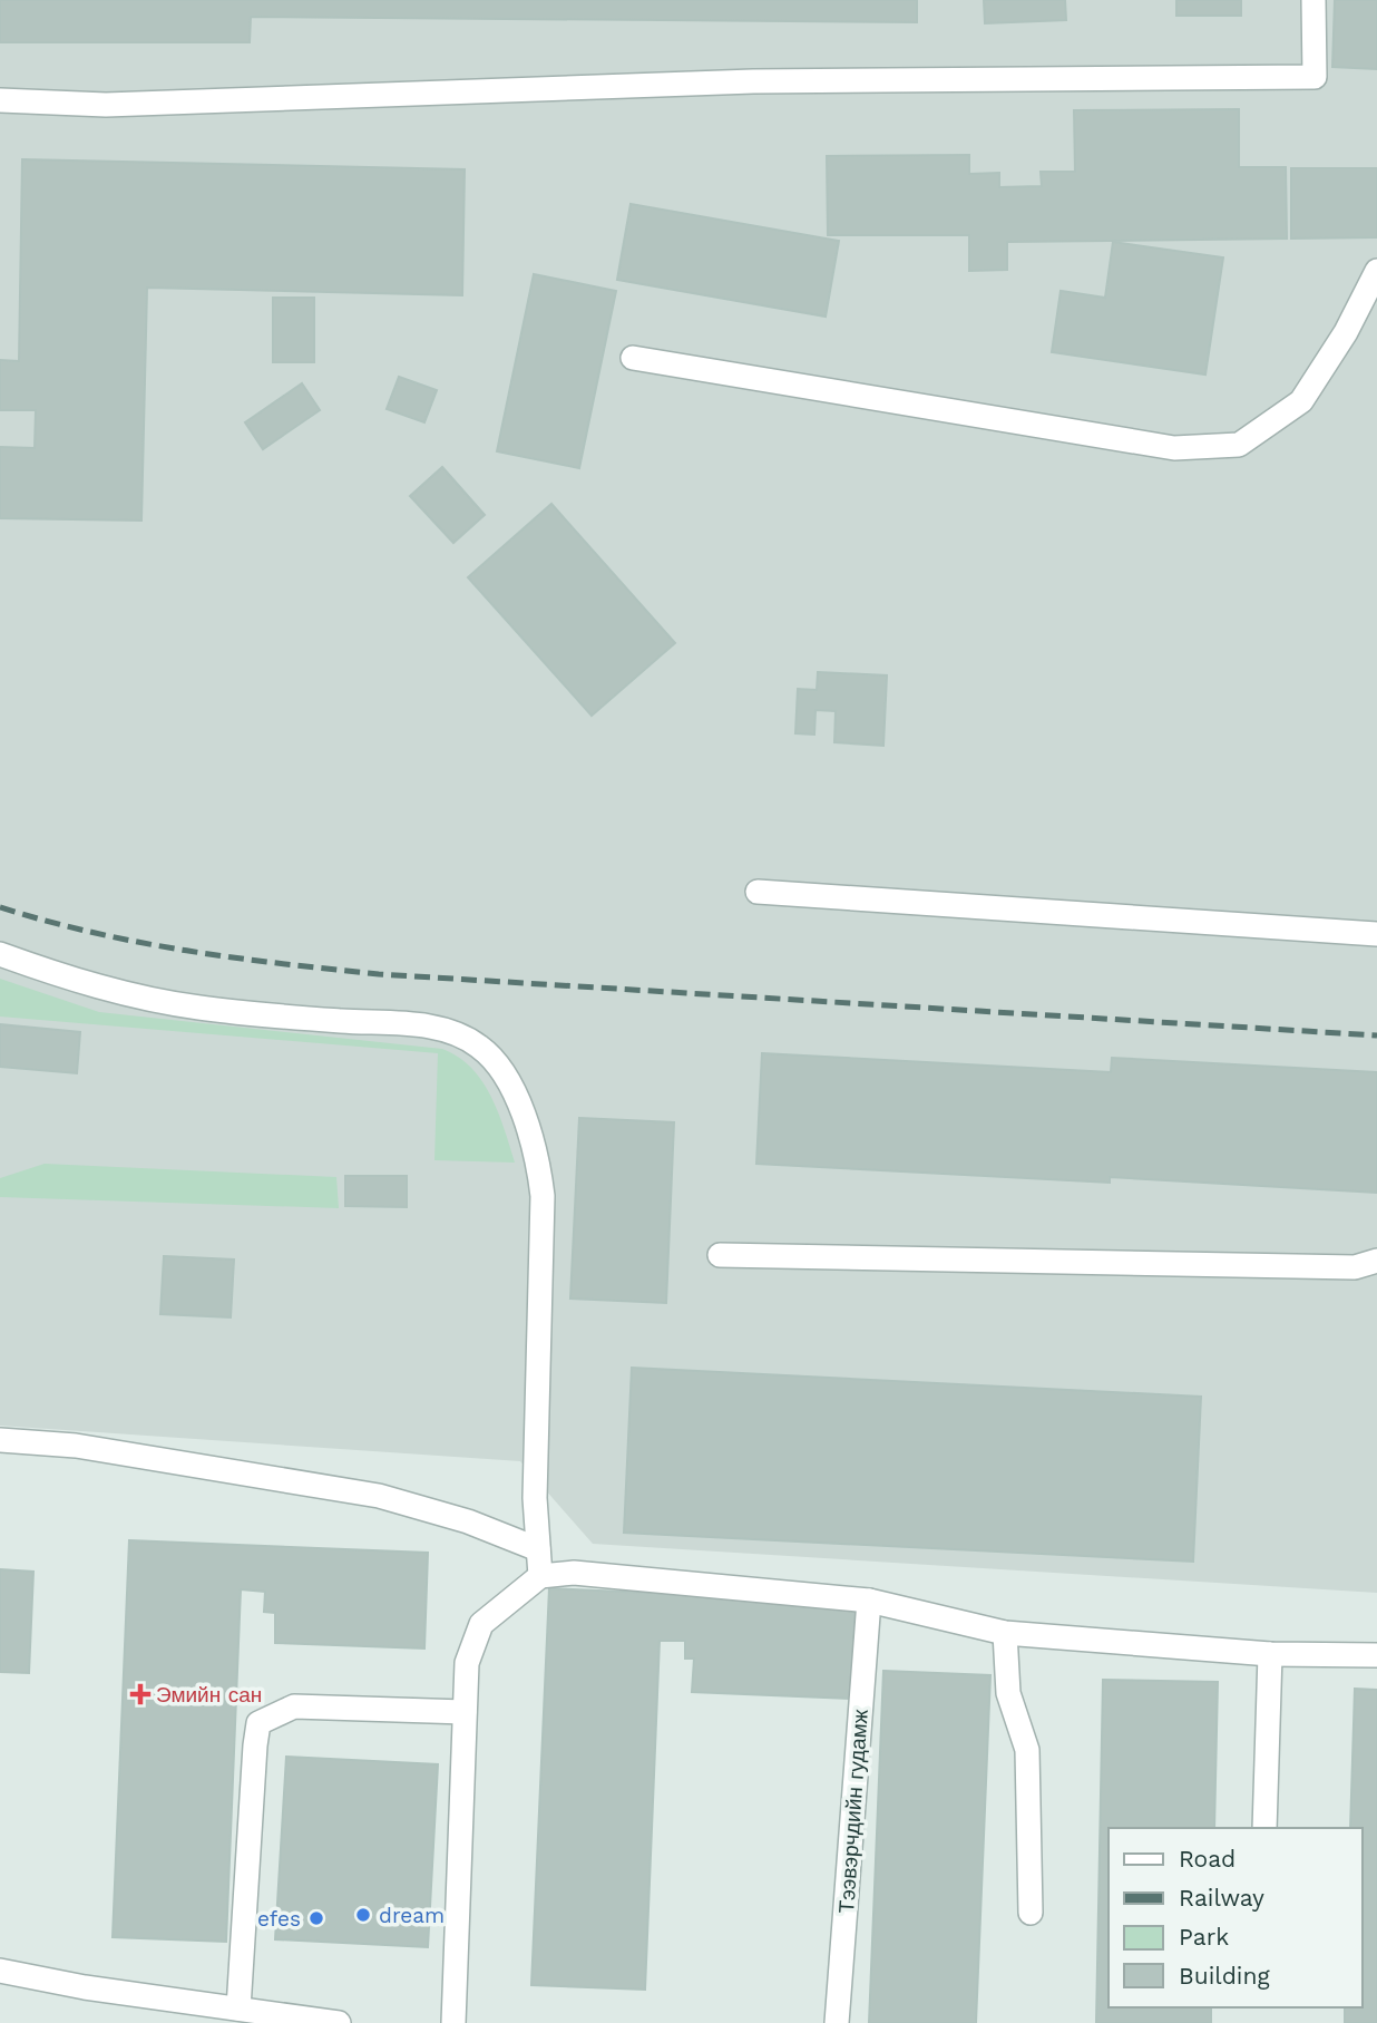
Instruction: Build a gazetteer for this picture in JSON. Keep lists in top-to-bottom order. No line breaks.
{"streets":{"lane":["Тээвэрчдийн гудамж"]},"places":{"health":["Эмийн сан"],"other":["dream","efes"]},"legend":["Road","Railway","Park","Building"]}
